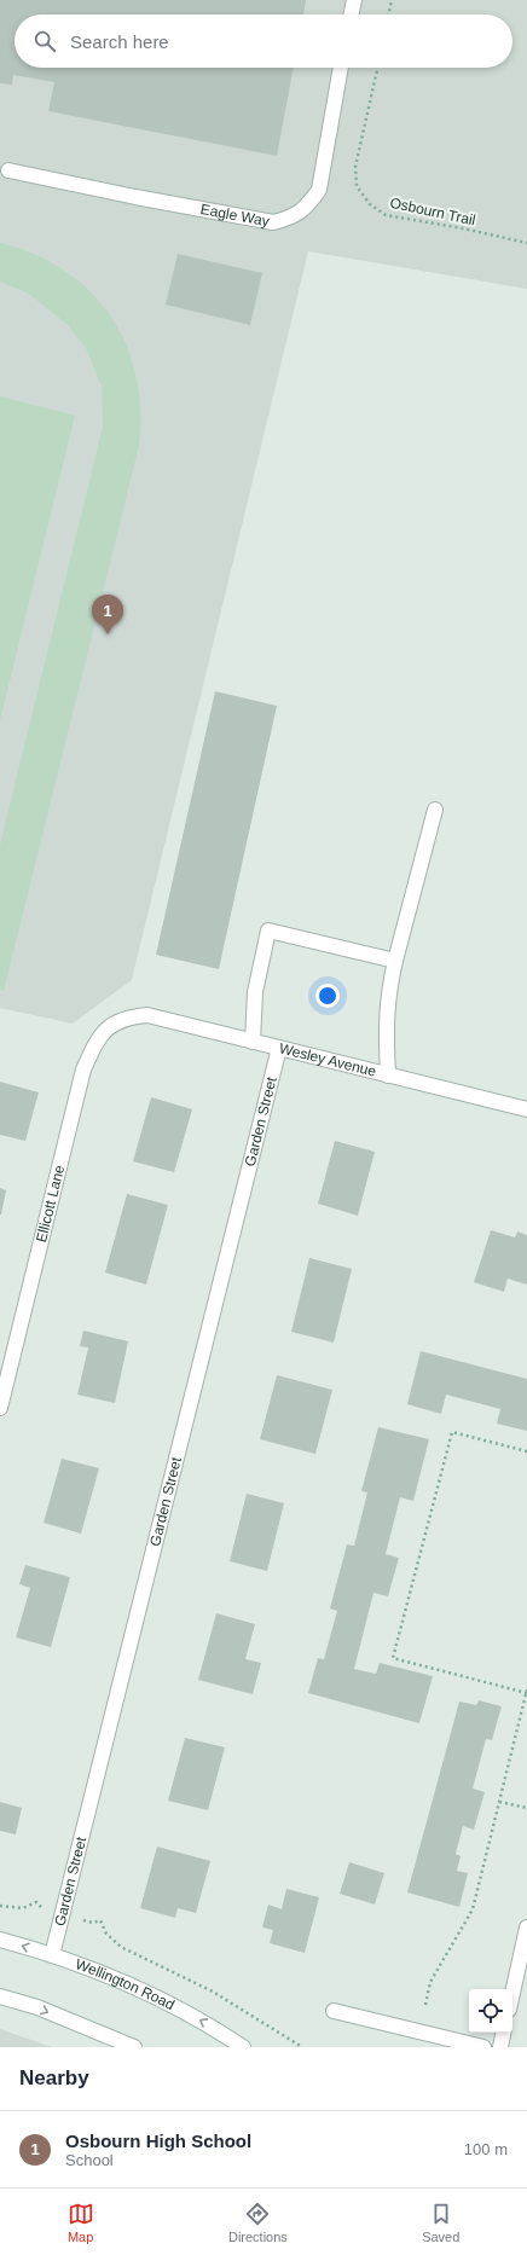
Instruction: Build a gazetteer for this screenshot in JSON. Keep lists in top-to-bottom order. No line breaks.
{"streets":{"street":["Eagle Way","Wesley Avenue","Garden Street","Ellicott Lane","Wellington Road"],"path":["Osbourn Trail"]},"crossings":[["Wesley Avenue","Garden Street"],["Wesley Avenue","Ellicott Lane"],["Garden Street","Wellington Road"]],"page":{"search":"Search here","pins":"1","heading":"Nearby","list":[{"mark":"1","name":"Osbourn High School","note":"School","value":"100 m"}],"nav":["Map","Directions","Saved"]}}
